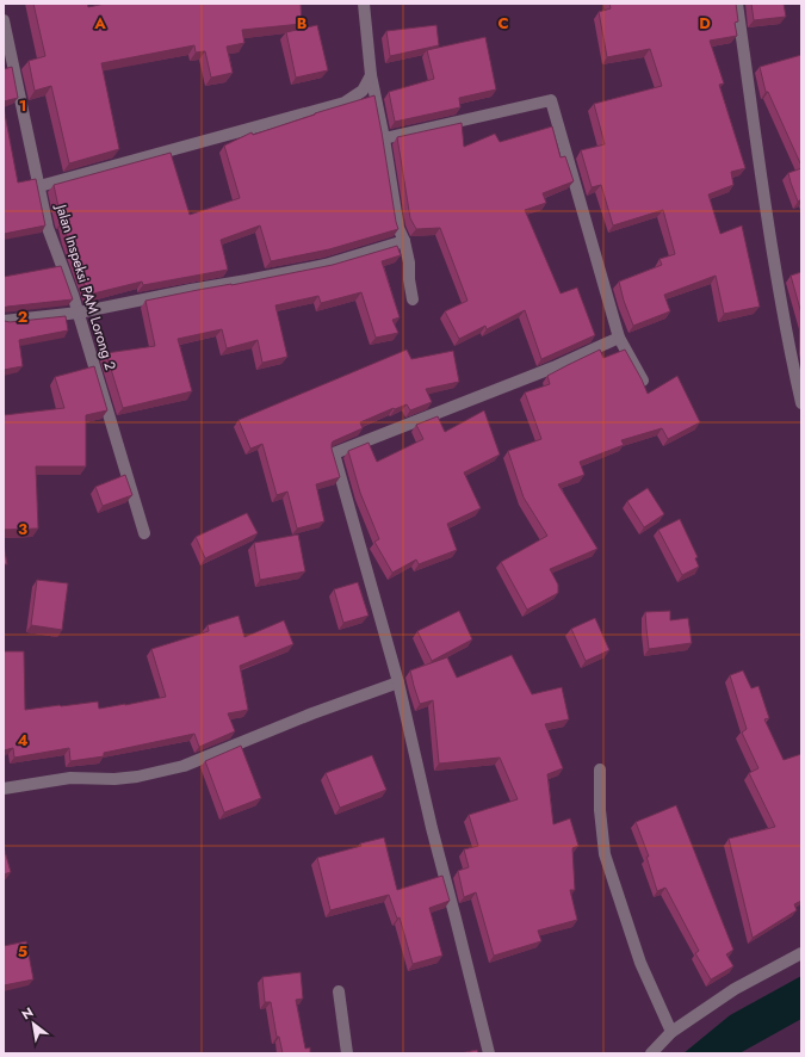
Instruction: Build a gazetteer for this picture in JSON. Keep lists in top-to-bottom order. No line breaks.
{"streets":{"street":["Jalan Inspeksi PAM Lorong 2"]},"north":"top left","grid":{"columns":["A","B","C","D"],"rows":["1","2","3","4","5"]}}
